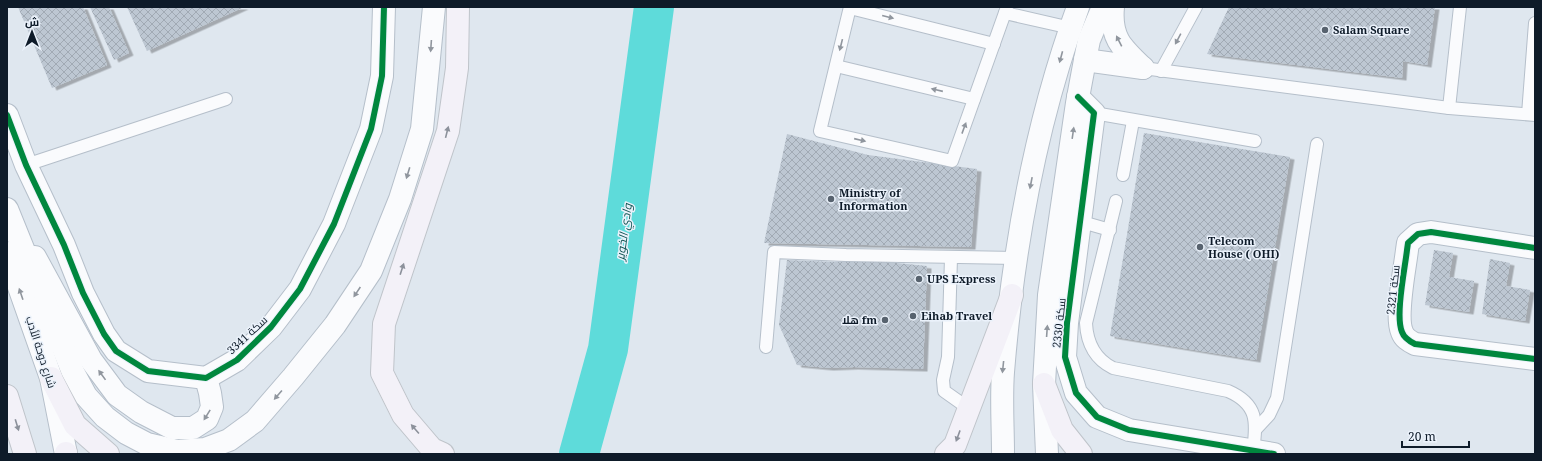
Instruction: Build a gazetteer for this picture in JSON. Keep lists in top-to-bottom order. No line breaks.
{"streets":{"street":["سكة 2321","سكة 2330","سكة 3341","شارع دوحة الأدب"]},"one_way":["شارع دوحة الأدب"],"water":["وادي الخوير"],"places":["Salam Square","Ministry of Information","Telecom House ( OHI)","UPS Express","Eihab Travel","هلا fm"],"scale_bar":"20 m","north":"top"}
